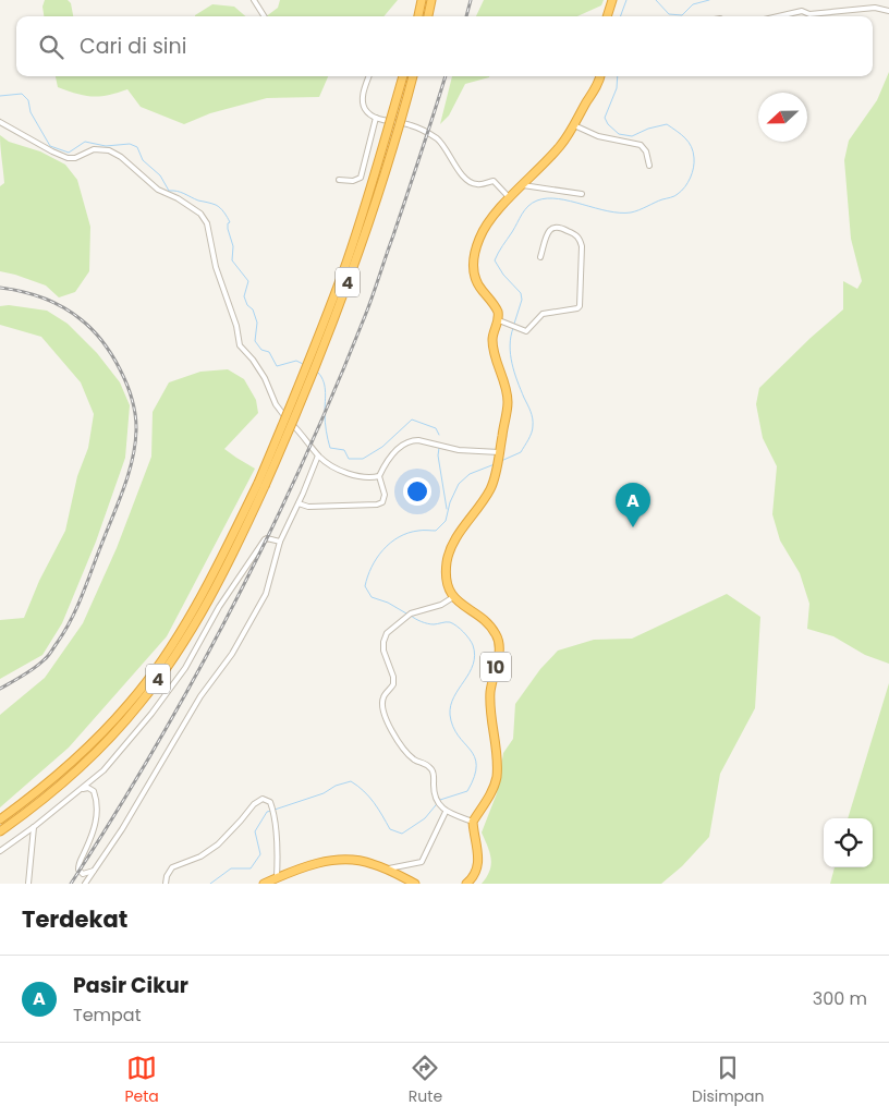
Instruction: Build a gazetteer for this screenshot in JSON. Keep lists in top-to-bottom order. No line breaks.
{"streets":{"highway":["4","10"]},"north":"left","page":{"search":"Cari di sini","pins":"A","heading":"Terdekat","list":[{"mark":"A","name":"Pasir Cikur","note":"Tempat","value":"300 m"}],"nav":["Peta","Rute","Disimpan"]}}
